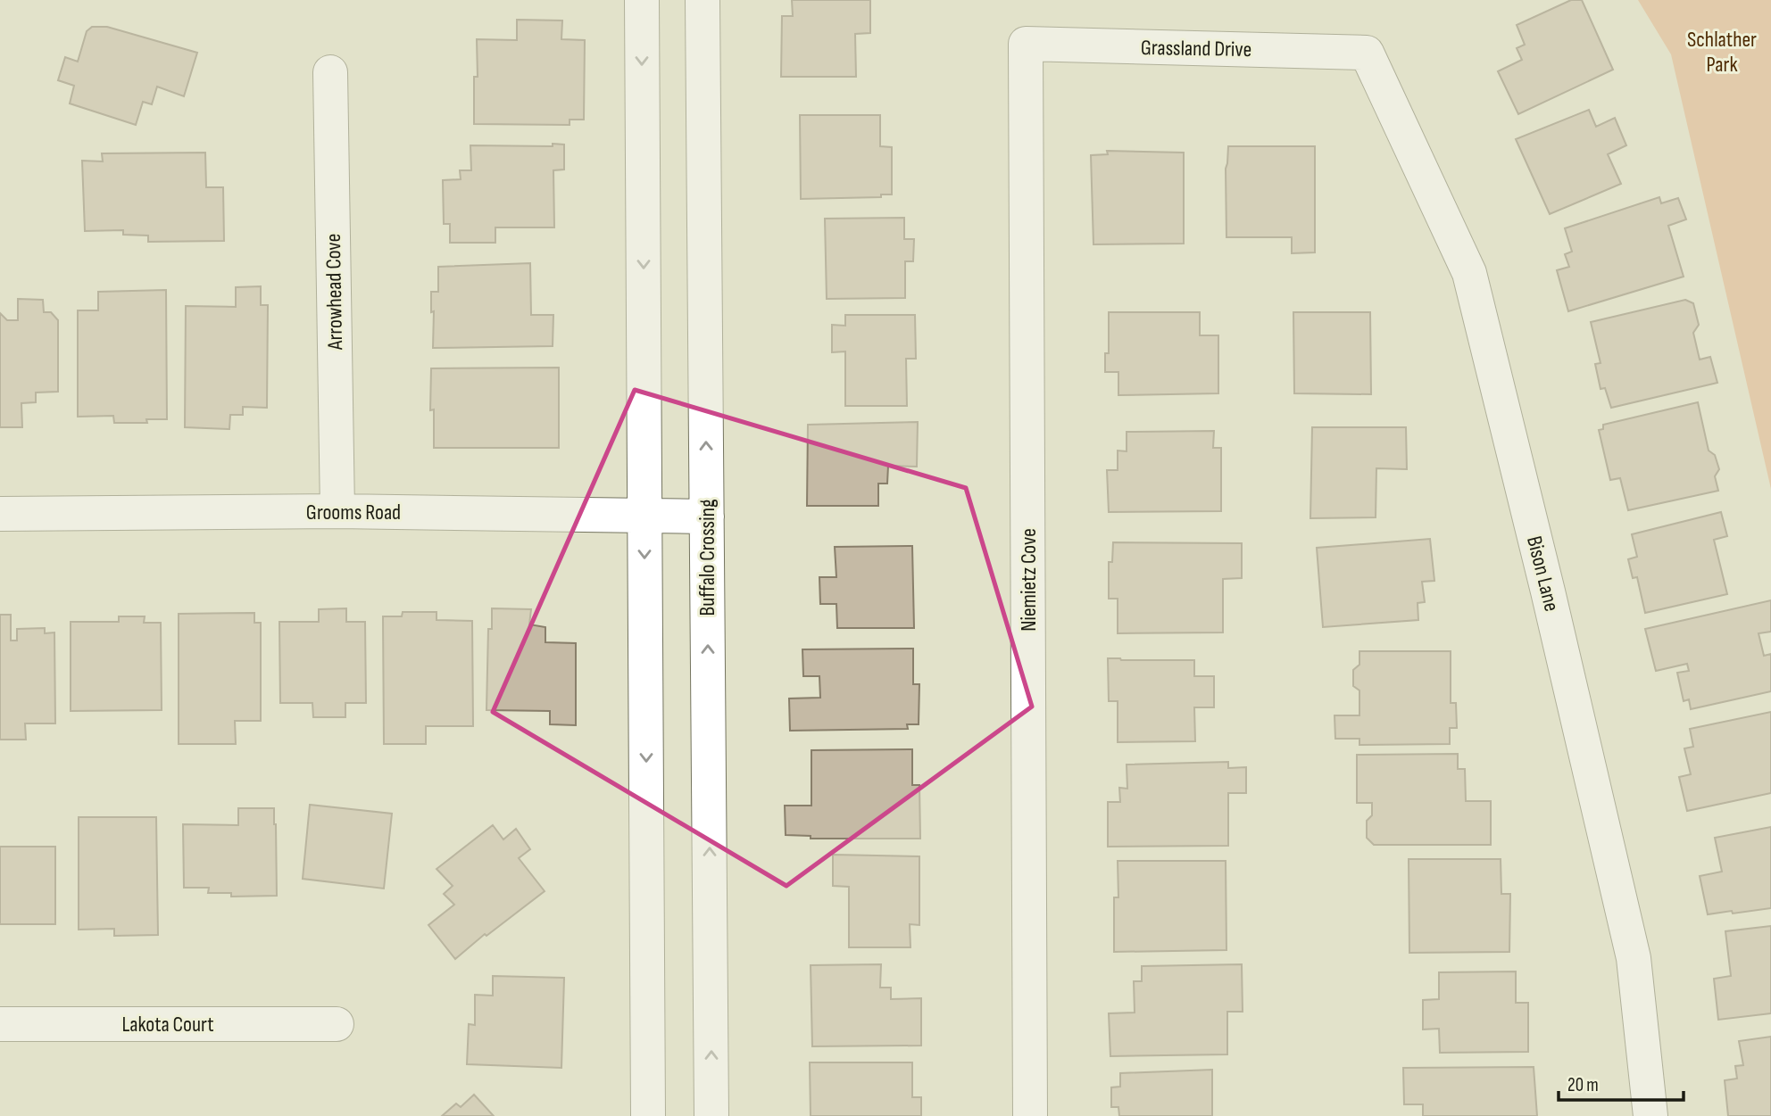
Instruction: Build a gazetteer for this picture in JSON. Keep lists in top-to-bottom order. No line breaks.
{"streets":{"street":["Grassland Drive","Arrowhead Cove","Grooms Road","Buffalo Crossing","Bison Lane","Niemietz Cove","Lakota Court"]},"crossings":[["Grassland Drive","Bison Lane"],["Grassland Drive","Niemietz Cove"],["Arrowhead Cove","Grooms Road"],["Grooms Road","Buffalo Crossing"]],"parks":["Schlather Park"],"scale_bar":"20 m"}
